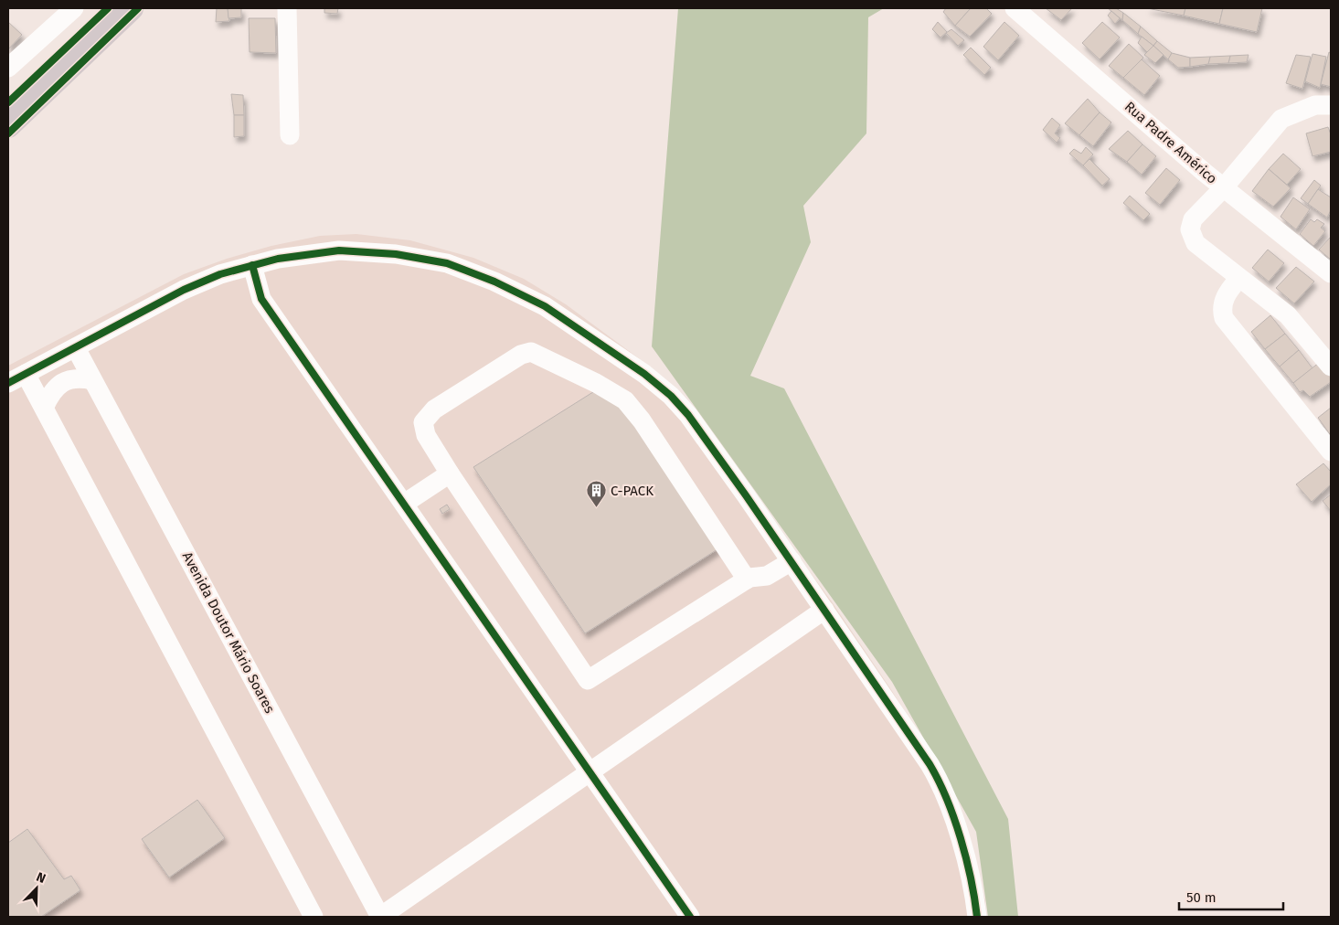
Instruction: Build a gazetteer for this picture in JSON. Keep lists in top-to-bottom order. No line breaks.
{"streets":{"street":["Rua Padre Américo","Avenida Doutor Mário Soares"]},"places":{"building":["C-PACK"]},"scale_bar":"50 m","north":"top right"}
